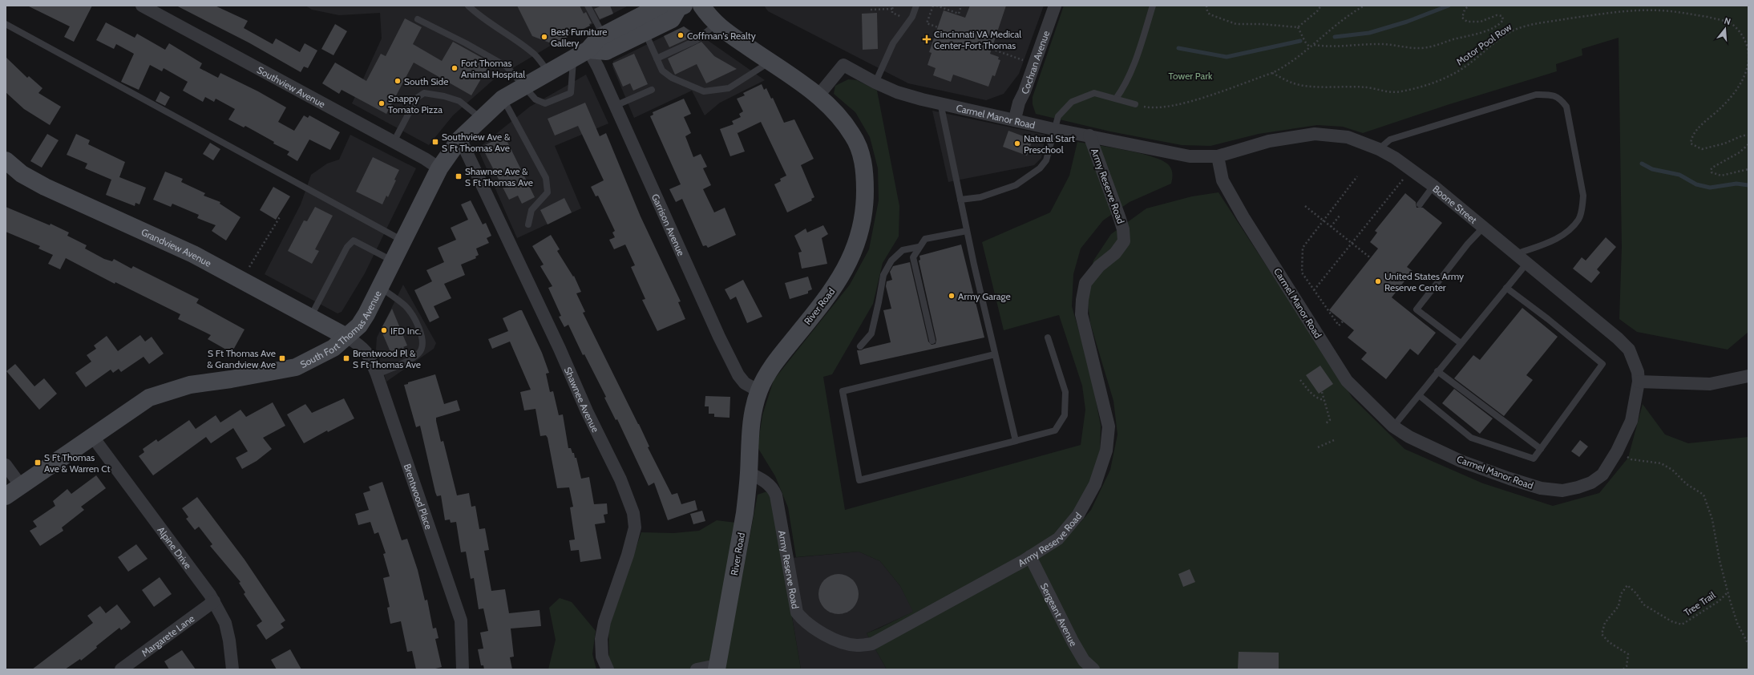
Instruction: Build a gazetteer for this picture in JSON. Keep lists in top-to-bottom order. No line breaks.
{"streets":{"street":["Cochran Avenue","Southview Avenue","Carmel Manor Road","Army Reserve Road","Boone Street","Garrison Avenue","Grandview Avenue","River Road","South Fort Thomas Avenue","Shawnee Avenue","Brentwood Place","Alpine Drive","Sergeant Avenue","Margarete Lane"],"path":["Motor Pool Row","Tree Trail"]},"crossings":[["Cochran Avenue","Carmel Manor Road"],["Southview Avenue","South Fort Thomas Avenue"],["Carmel Manor Road","Army Reserve Road"],["Carmel Manor Road","Boone Street"],["Carmel Manor Road","River Road"],["Carmel Manor Road","Tree Trail"],["Army Reserve Road","River Road"],["Army Reserve Road","Sergeant Avenue"],["Garrison Avenue","River Road"],["Garrison Avenue","South Fort Thomas Avenue"],["Grandview Avenue","South Fort Thomas Avenue"],["Grandview Avenue","Brentwood Place"],["South Fort Thomas Avenue","Shawnee Avenue"],["South Fort Thomas Avenue","Brentwood Place"],["South Fort Thomas Avenue","Alpine Drive"],["Alpine Drive","Margarete Lane"]],"parks":["Tower Park"],"places":{"other":["Coffman's Realty","Best Furniture Gallery","Fort Thomas Animal Hospital","South Side","Snappy Tomato Pizza","Natural Start Preschool","United States Army Reserve Center","Army Garage","IFD Inc."],"health":["Cincinnati VA Medical Center-Fort Thomas"],"transit":["Southview Ave & S Ft Thomas Ave","Shawnee Ave & S Ft Thomas Ave","S Ft Thomas Ave & Grandview Ave","Brentwood Pl & S Ft Thomas Ave","S Ft Thomas Ave & Warren Ct"]},"north":"top"}
